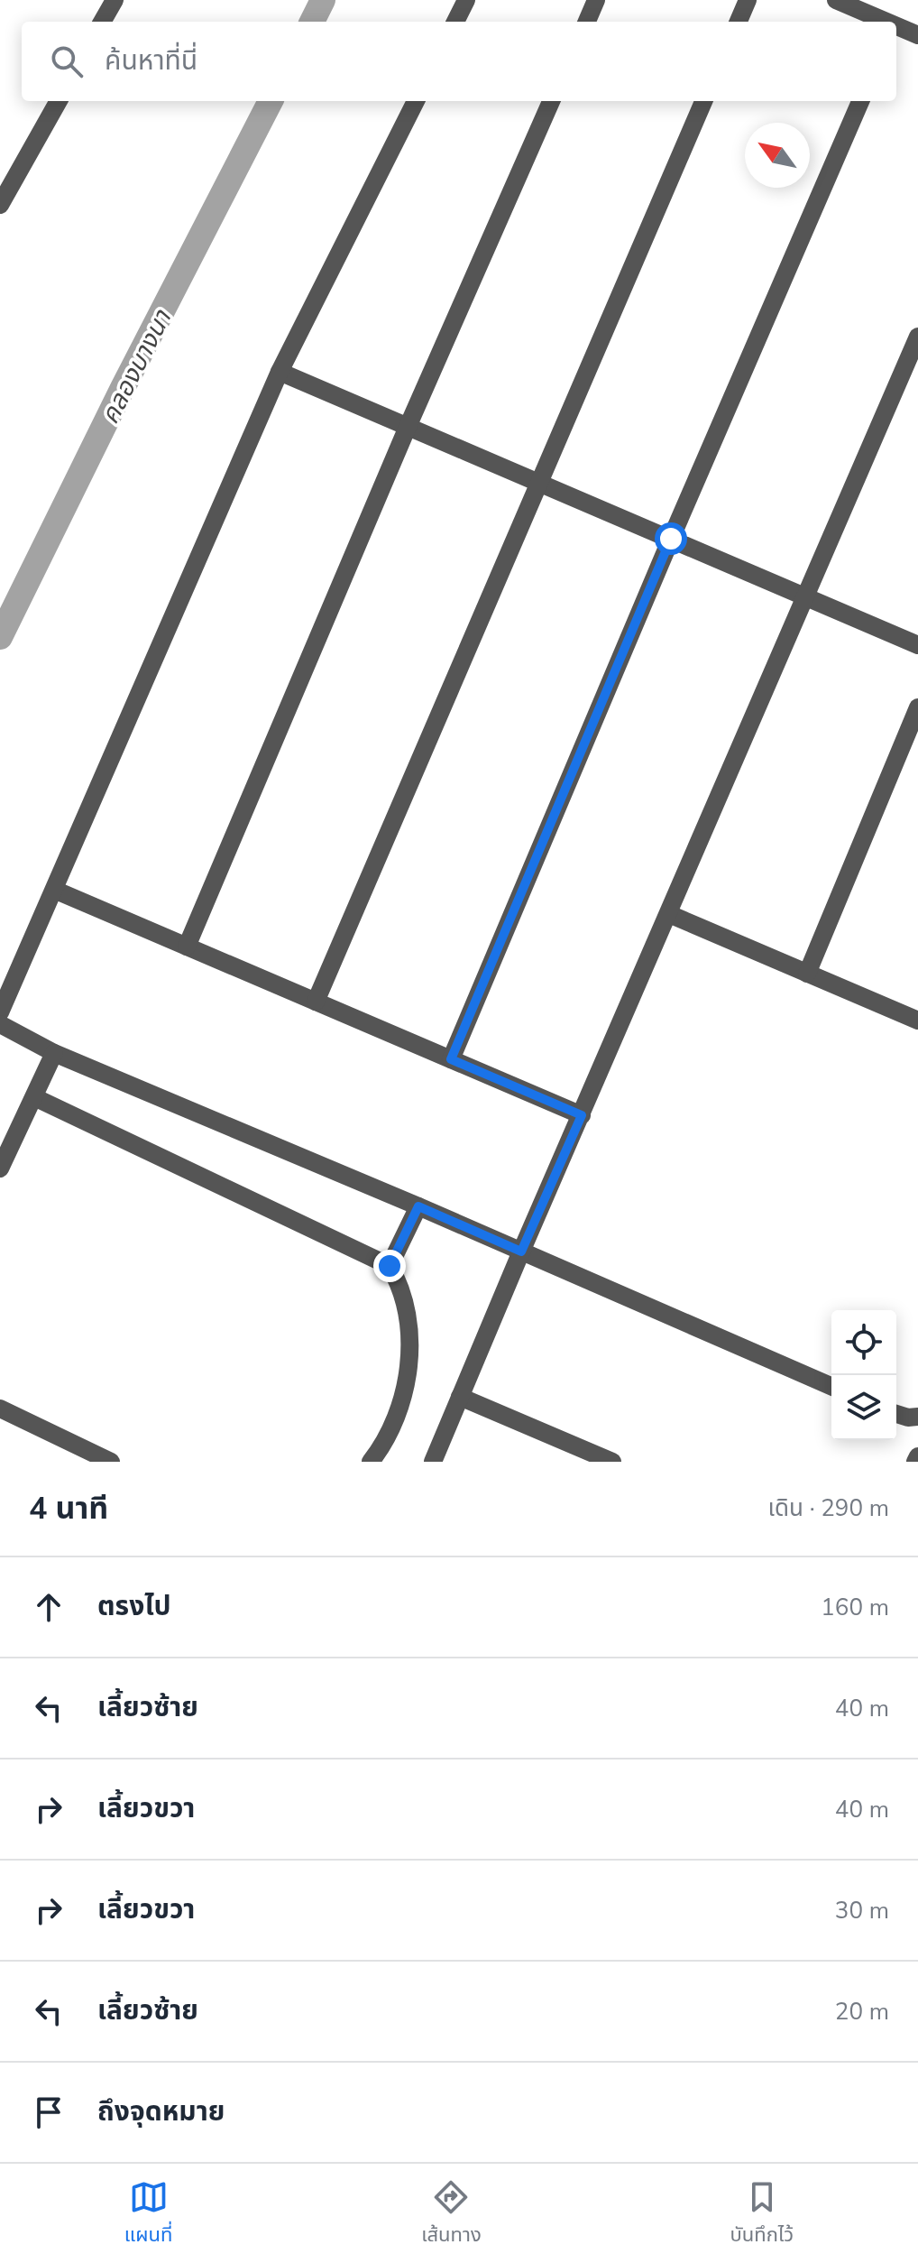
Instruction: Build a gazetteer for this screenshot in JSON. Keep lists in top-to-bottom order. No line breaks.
{"water":["คลองบางนา"],"north":"top left","page":{"search":"ค้นหาที่นี่","heading":["4 นาที","เดิน · 290 m"],"list":[["ตรงไป","160 m"],["เลี้ยวซ้าย","40 m"],["เลี้ยวขวา","40 m"],["เลี้ยวขวา","30 m"],["เลี้ยวซ้าย","20 m"],"ถึงจุดหมาย"],"nav":["แผนที่","เส้นทาง","บันทึกไว้"]}}
